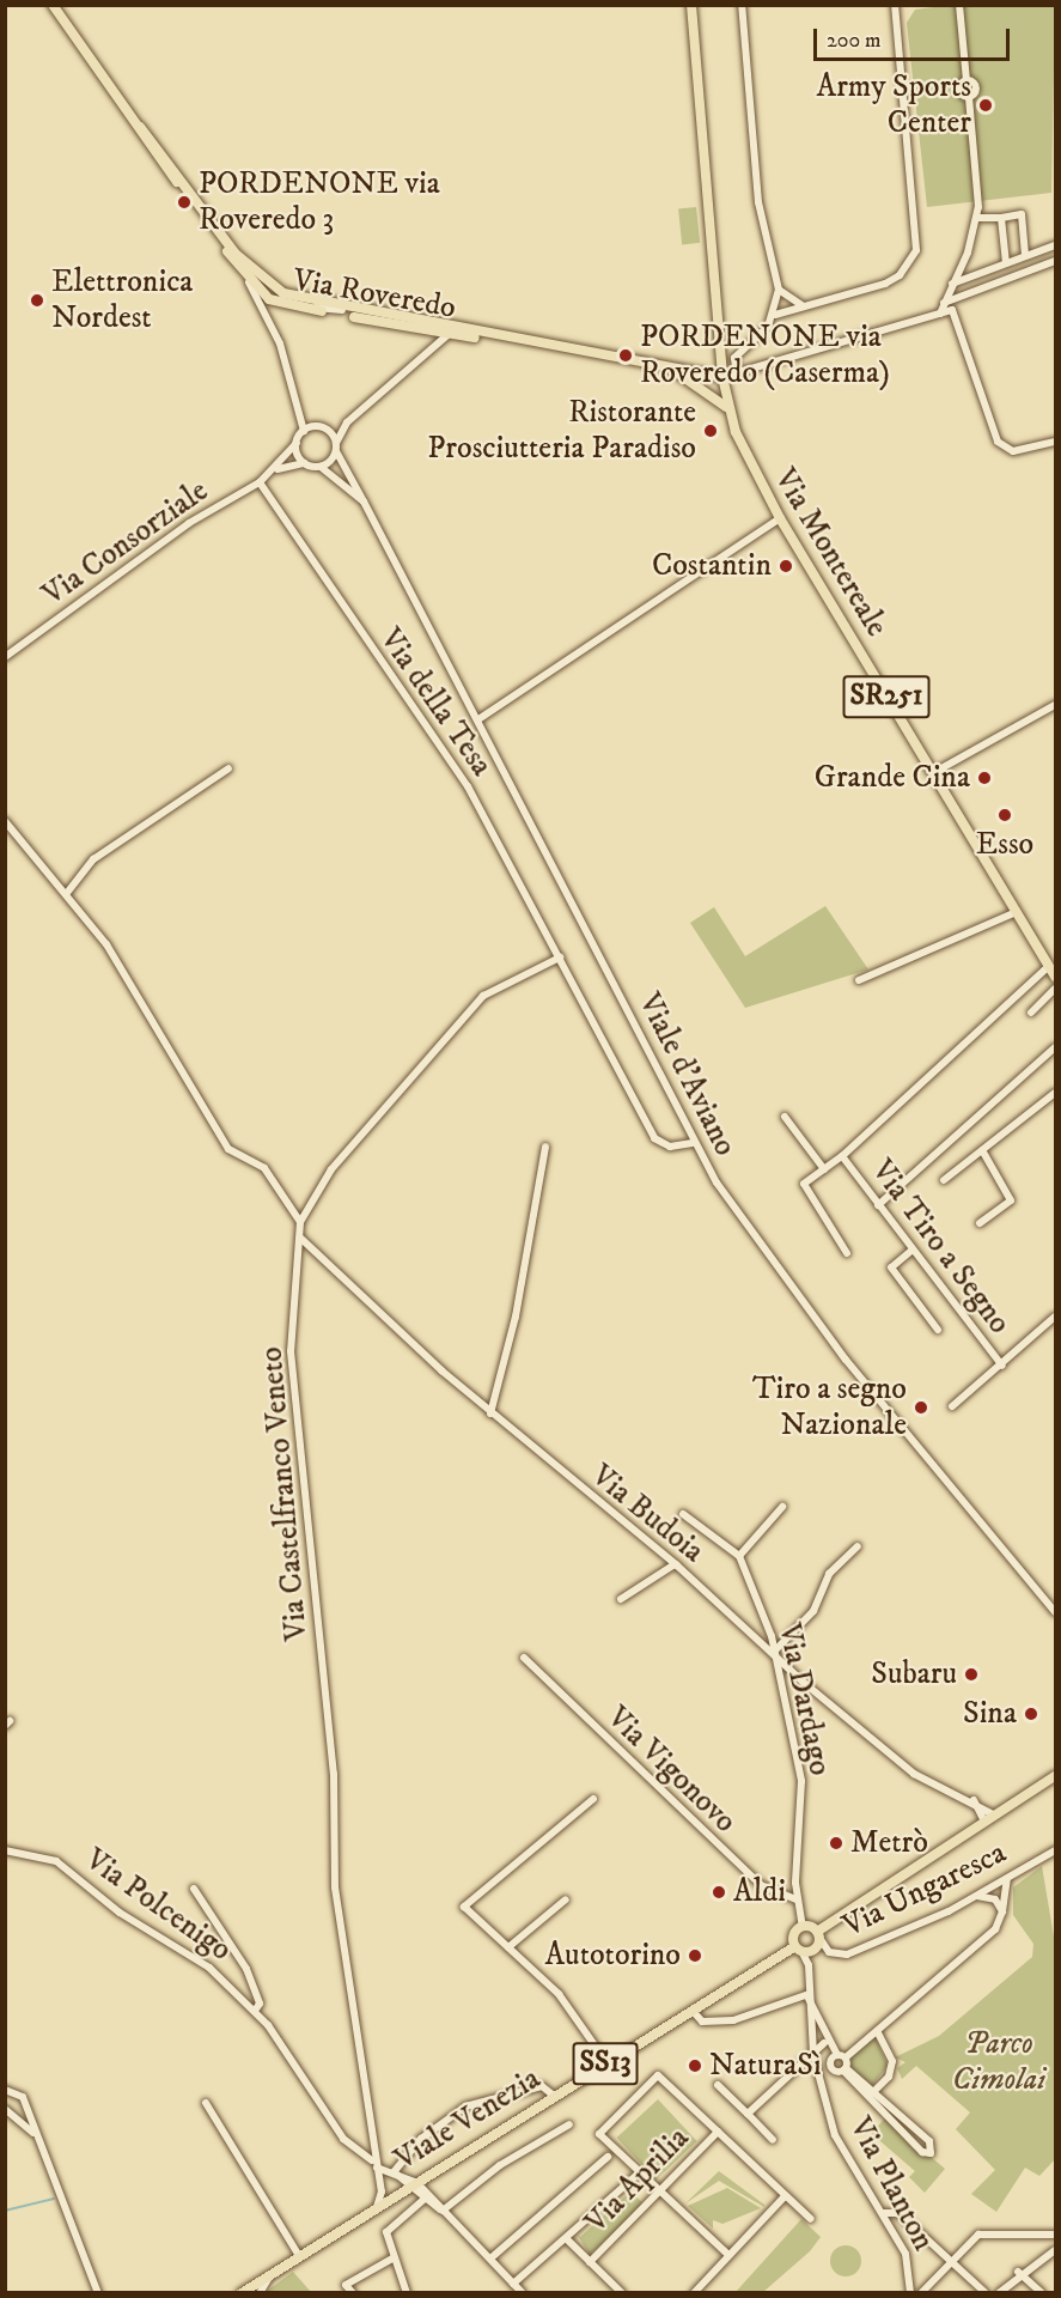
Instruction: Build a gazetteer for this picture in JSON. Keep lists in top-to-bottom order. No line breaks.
{"streets":{"main road":["Via Roveredo","Via Montereale","SR251","SS13","Viale Venezia"],"street":["Via Consorziale","Via della Tesa","Viale d'Aviano","Via Tiro a Segno","Via Castelfranco Veneto","Via Budoia","Via Dardago","Via Vigonovo","Via Ungaresca","Via Polcenigo","Via Aprilia","Via Planton"]},"crossings":[["Via Roveredo","Via Montereale"],["Via Roveredo","SR251"],["Via Consorziale","Via della Tesa"],["Via Consorziale","Viale d'Aviano"],["Via Montereale","SR251"],["Via della Tesa","Viale d'Aviano"],["Via Castelfranco Veneto","Via Budoia"],["Via Castelfranco Veneto","Via Polcenigo"],["Via Castelfranco Veneto","Viale Venezia"],["Via Budoia","Via Dardago"],["Via Budoia","Viale Venezia"],["Via Dardago","Via Vigonovo"],["Via Ungaresca","Viale Venezia"],["Viale Venezia","Via Planton"]],"parks":["Parco Cimolai"],"places":["Army Sports Center","PORDENONE via Roveredo 3","Elettronica Nordest","PORDENONE via Roveredo (Caserma)","Ristorante Prosciutteria Paradiso","Costantin","Grande Cina","Esso","Tiro a segno Nazionale","Subaru","Sina","Metrò","Aldi","Autotorino","NaturaSì"],"scale_bar":"200 m"}
